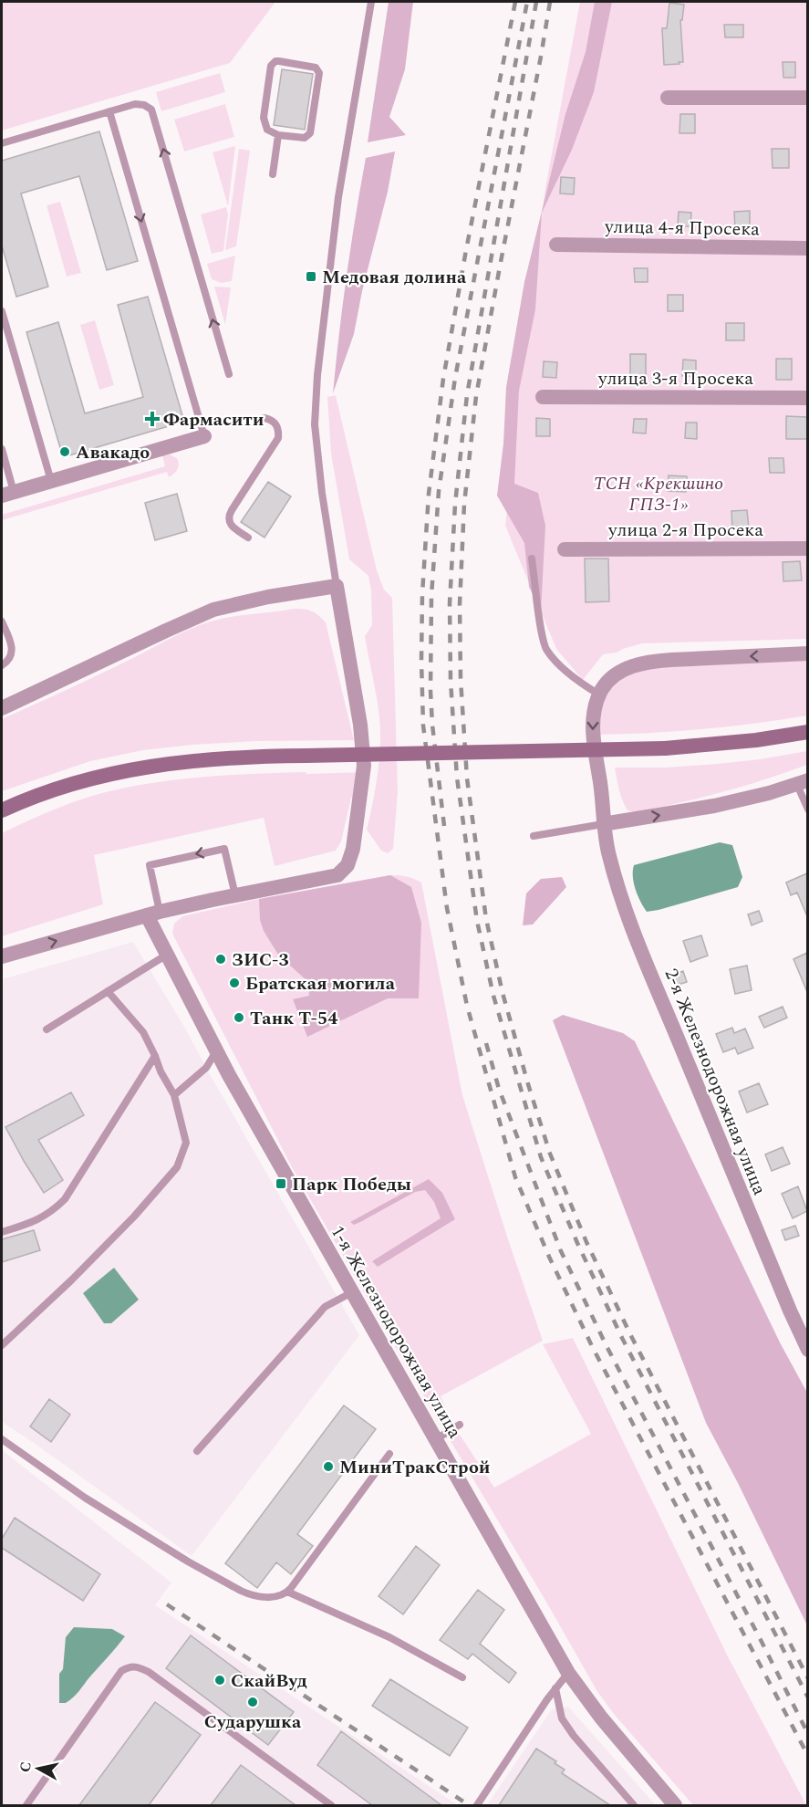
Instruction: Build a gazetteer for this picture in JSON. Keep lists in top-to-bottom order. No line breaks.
{"streets":{"street":["улица 4-я Просека","улица 3-я Просека","улица 2-я Просека","2-я Железнодорожная улица","1-я Железнодорожная улица"]},"parks":["ТСН «Крекшино ГПЗ-1»"],"places":{"transit":["Медовая долина","Парк Победы"],"health":["Фармасити"],"other":["Авакадо","ЗИС-3","Братская могила","Танк Т-54","МиниТракСтрой","СкайВуд","Сударушка"]},"north":"left"}
